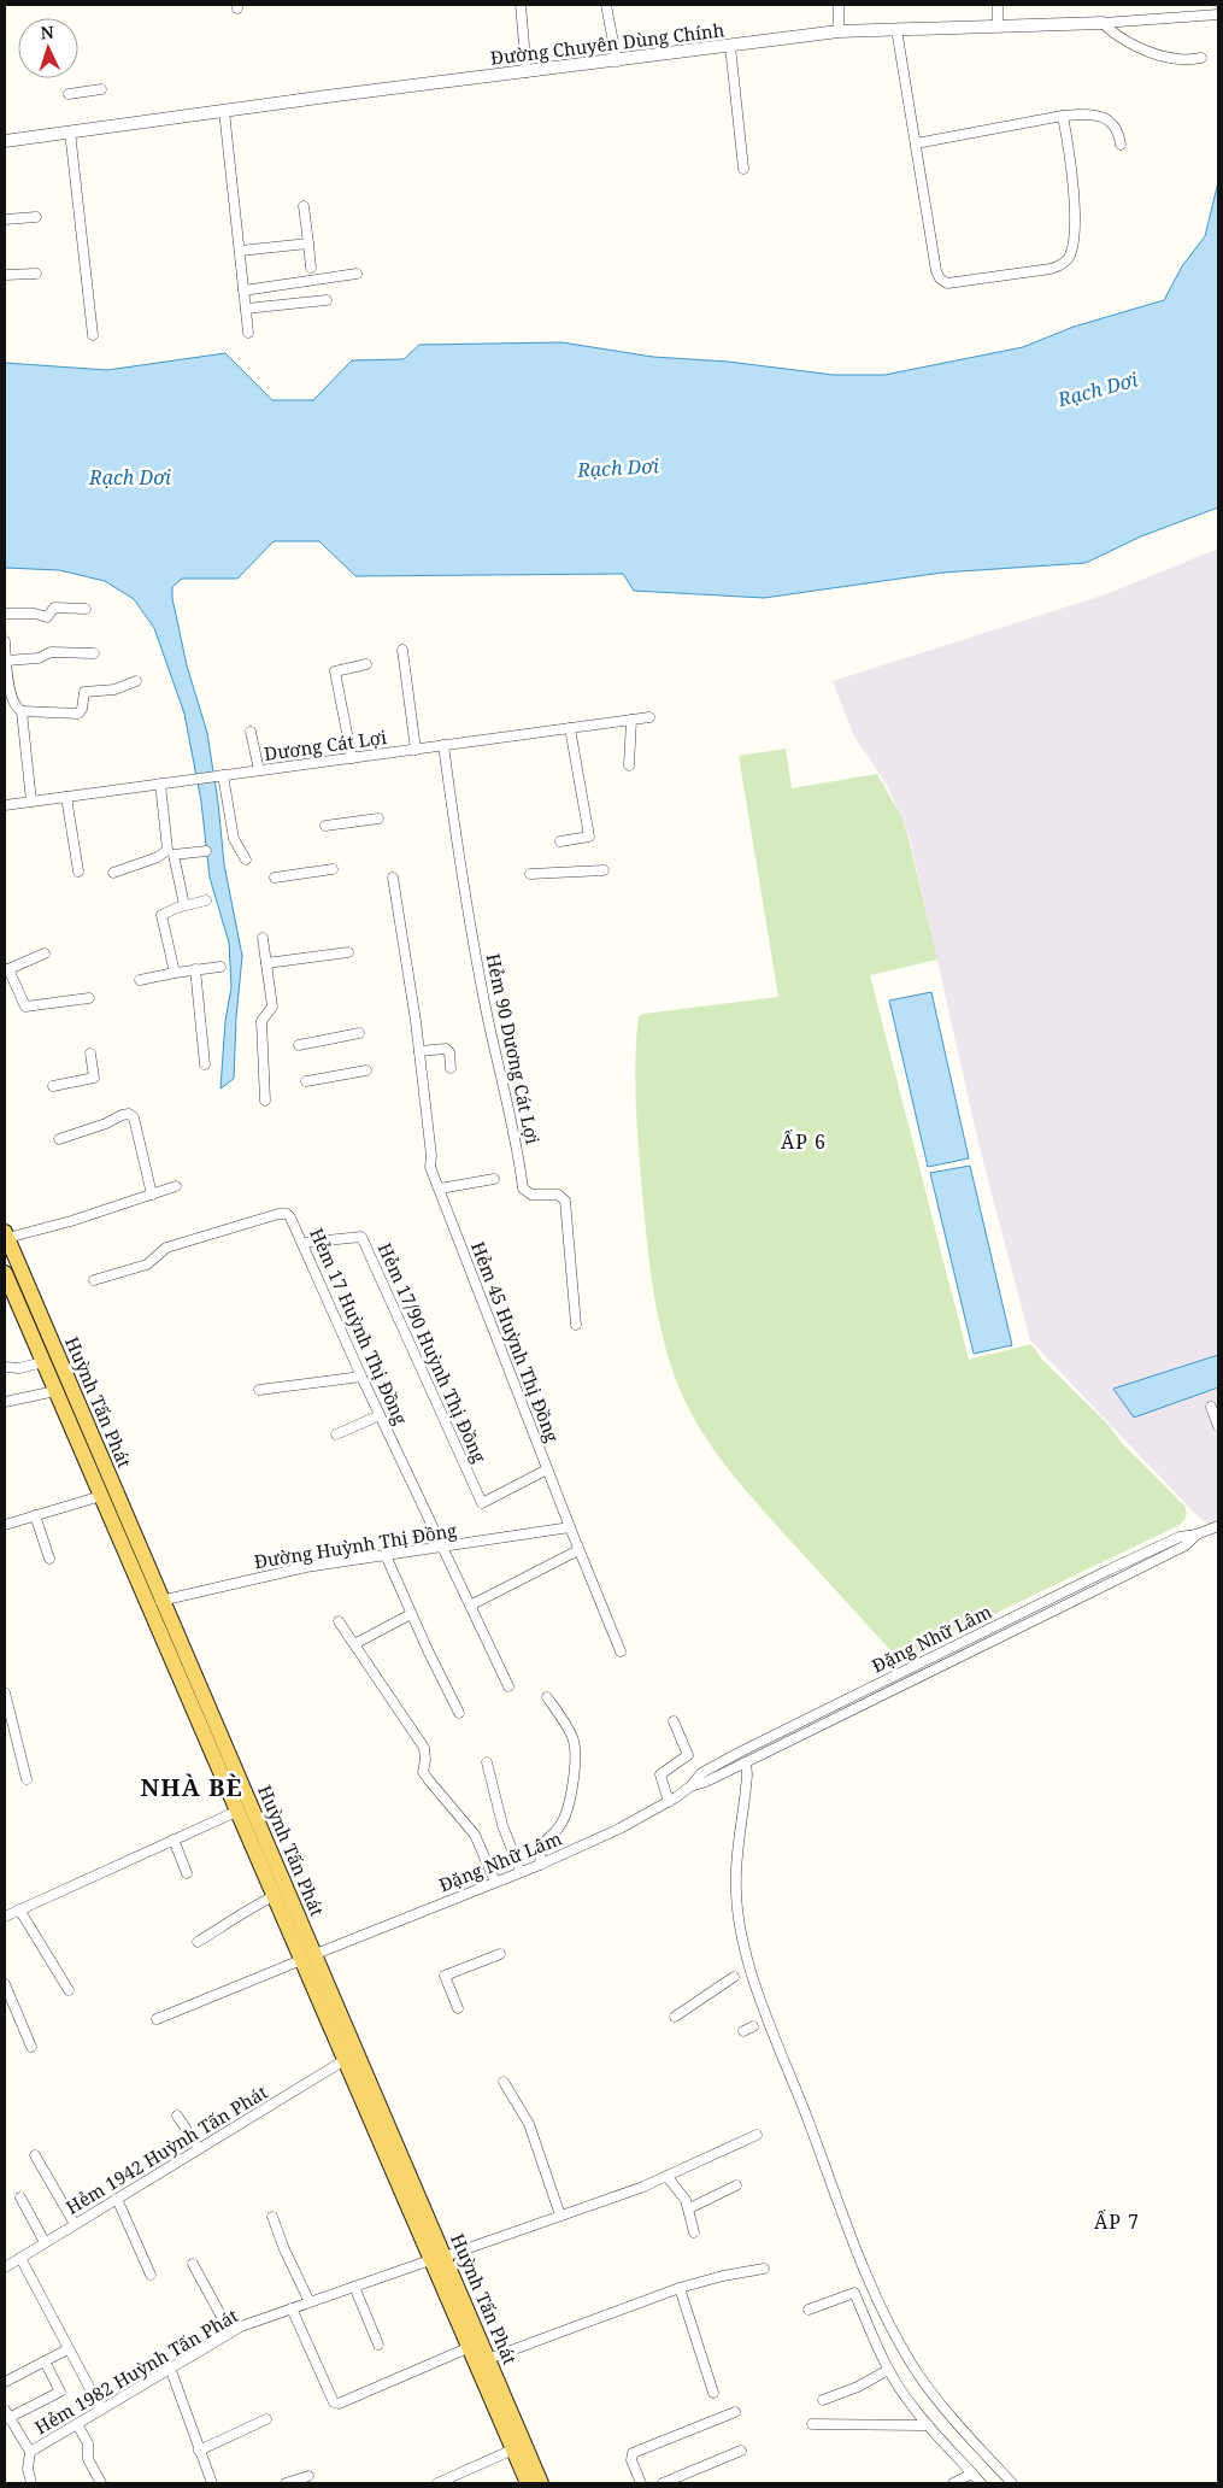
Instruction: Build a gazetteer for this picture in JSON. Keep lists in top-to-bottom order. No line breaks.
{"streets":{"main road":["Huỳnh Tấn Phát"],"street":["Đường Chuyên Dùng Chính","Dương Cát Lợi","Hẻm 90 Dương Cát Lợi","Hẻm 17 Huỳnh Thị Đồng","Hẻm 45 Huỳnh Thị Đồng","Hẻm 17/90 Huỳnh Thị Đồng","Đường Huỳnh Thị Đồng","Đặng Nhữ Lâm","Hẻm 1942 Huỳnh Tấn Phát","Hẻm 1982 Huỳnh Tấn Phát"]},"crossings":[["Dương Cát Lợi","Hẻm 90 Dương Cát Lợi"],["Hẻm 17 Huỳnh Thị Đồng","Hẻm 17/90 Huỳnh Thị Đồng"],["Hẻm 17 Huỳnh Thị Đồng","Đường Huỳnh Thị Đồng"],["Hẻm 45 Huỳnh Thị Đồng","Hẻm 17/90 Huỳnh Thị Đồng"],["Hẻm 45 Huỳnh Thị Đồng","Đường Huỳnh Thị Đồng"],["Huỳnh Tấn Phát","Đường Huỳnh Thị Đồng"],["Huỳnh Tấn Phát","Đặng Nhữ Lâm"],["Huỳnh Tấn Phát","Hẻm 1942 Huỳnh Tấn Phát"],["Huỳnh Tấn Phát","Hẻm 1982 Huỳnh Tấn Phát"]],"districts":["ẤP 6","NHÀ BÈ","ẤP 7"],"water":["Rạch Dơi"],"north":"top"}
